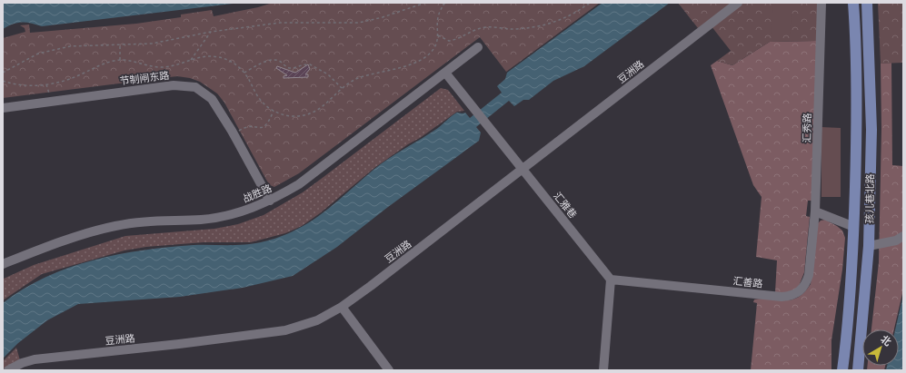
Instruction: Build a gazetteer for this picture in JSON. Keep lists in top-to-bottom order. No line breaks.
{"streets":{"main road":["孩儿巷北路"],"street":["豆洲路","节制闸东路","汇秀路","战胜路","汇雅巷","汇善路"]},"crossings":[["豆洲路","汇雅巷"],["节制闸东路","战胜路"],["汇秀路","汇善路"],["战胜路","汇雅巷"],["汇雅巷","汇善路"]],"north":"top right"}
